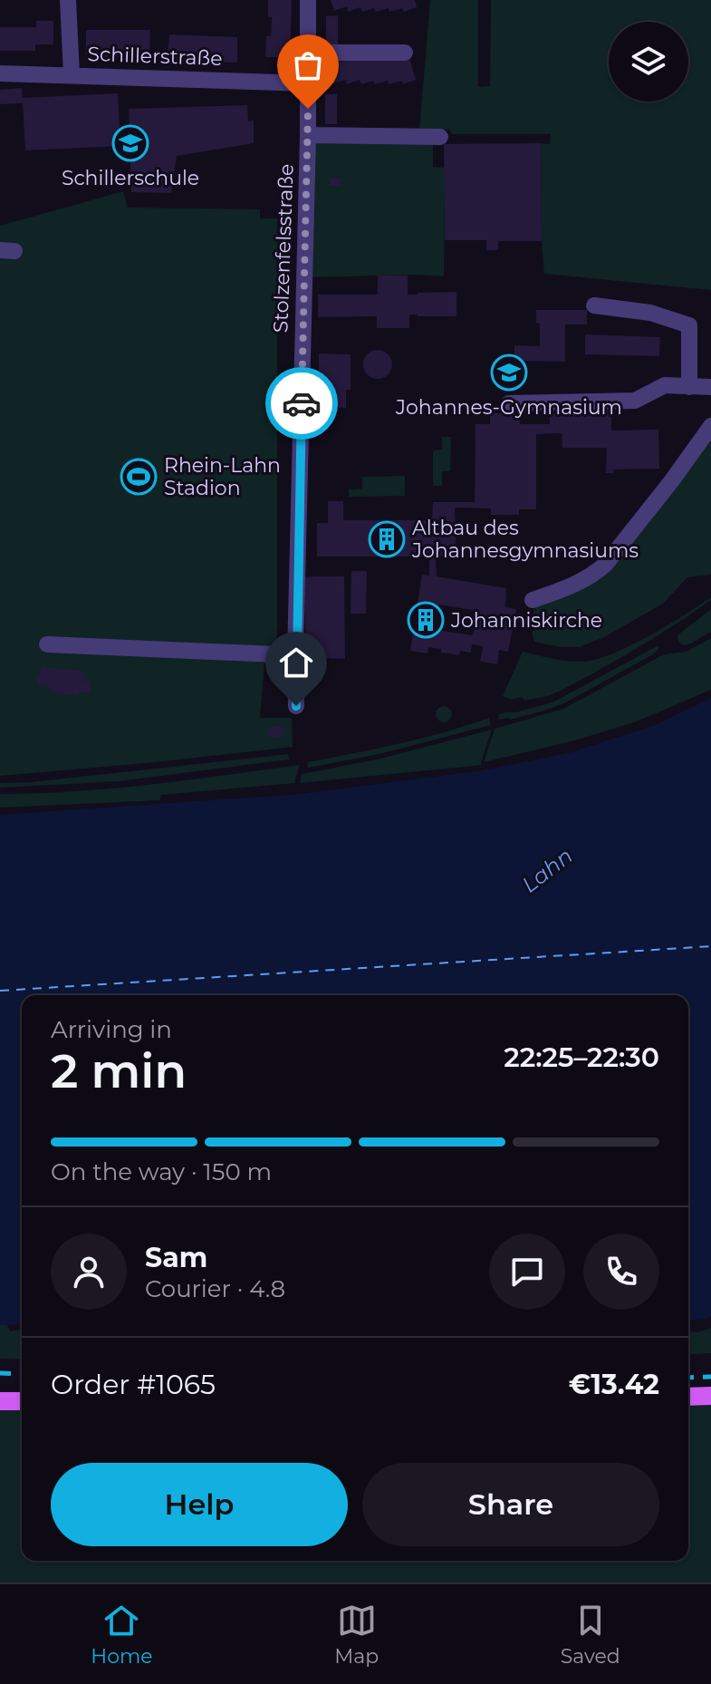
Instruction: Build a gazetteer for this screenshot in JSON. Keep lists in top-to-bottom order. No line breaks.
{"streets":{"street":["Schillerstraße","Stolzenfelsstraße"]},"crossings":[["Schillerstraße","Stolzenfelsstraße"]],"water":["Lahn"],"places":{"school or university":["Schillerschule","Johannes-Gymnasium"],"sports":["Rhein-Lahn Stadion"],"building":["Altbau des Johannesgymnasiums","Johanniskirche"]},"page":{"heading":["2 min","Arriving in","22:25–22:30"],"panel":["Sam","Courier · 4.8","Order #1065","€13.42"],"bar":"On the way · 150 m","buttons":["Help","Share"],"tabs":["Home","Map","Saved"]}}
